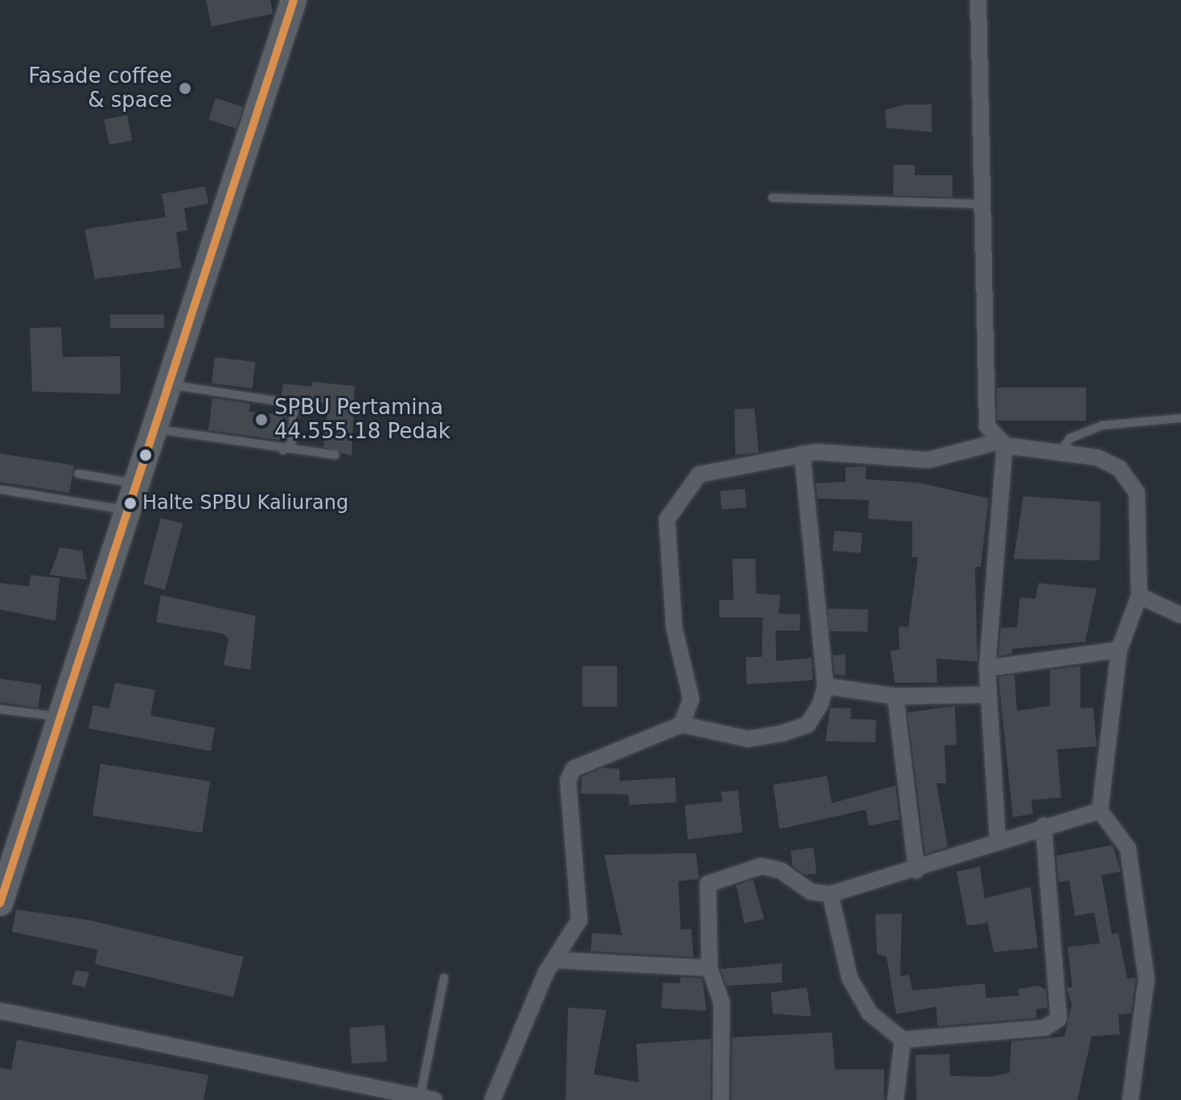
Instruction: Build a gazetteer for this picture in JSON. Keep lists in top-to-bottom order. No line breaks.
{"places":["Fasade coffee & space","SPBU Pertamina 44.555.18 Pedak","Halte SPBU Kaliurang"]}
